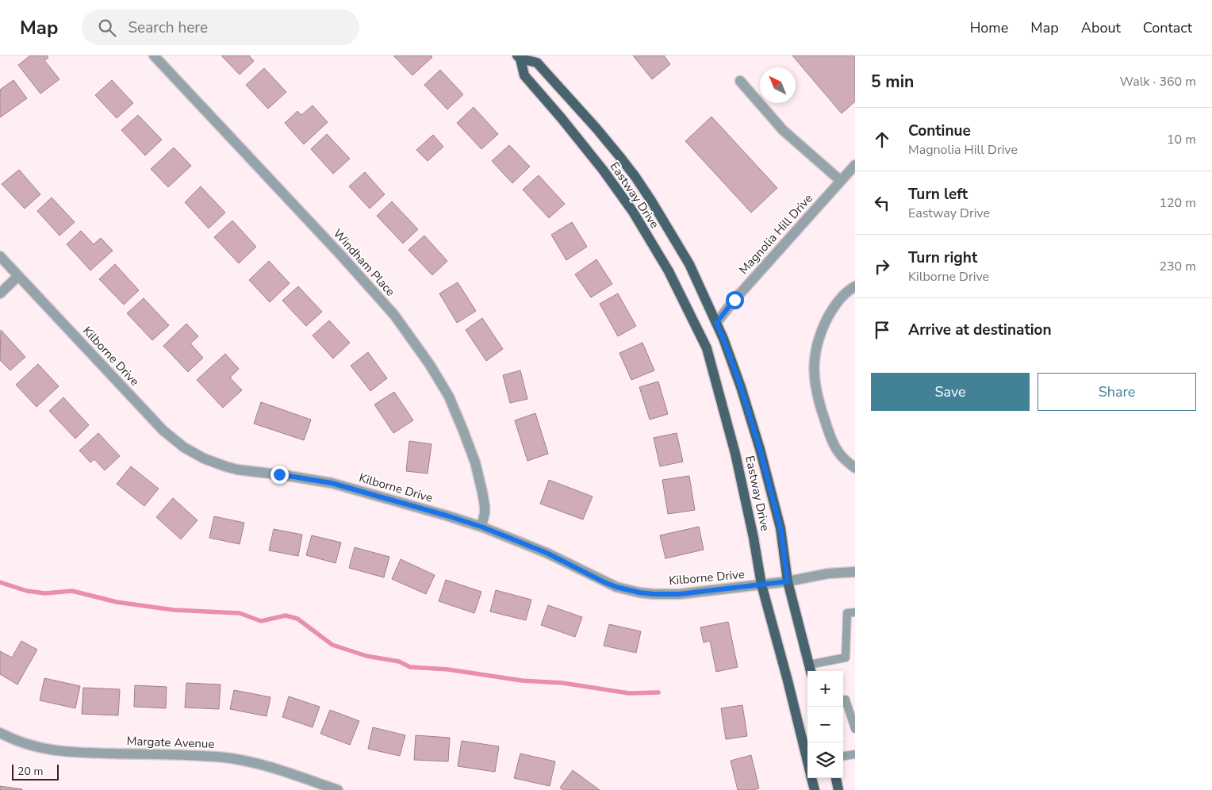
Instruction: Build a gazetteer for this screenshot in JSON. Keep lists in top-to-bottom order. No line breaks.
{"streets":{"main road":["Eastway Drive"],"street":["Magnolia Hill Drive","Windham Place","Kilborne Drive","Margate Avenue"]},"crossings":[["Eastway Drive","Magnolia Hill Drive"],["Eastway Drive","Kilborne Drive"],["Windham Place","Kilborne Drive"]],"scale_bar":"20 m","north":"top left","page":{"header":"Map","search":"Search here","nav":["Home","Map","About","Contact"],"heading":["5 min","Walk · 360 m"],"list":[["Continue","Magnolia Hill Drive","10 m"],["Turn left","Eastway Drive","120 m"],["Turn right","Kilborne Drive","230 m"],"Arrive at destination"],"buttons":["Save","Share"],"map_buttons":["+","−"],"scale":"20 m"}}
